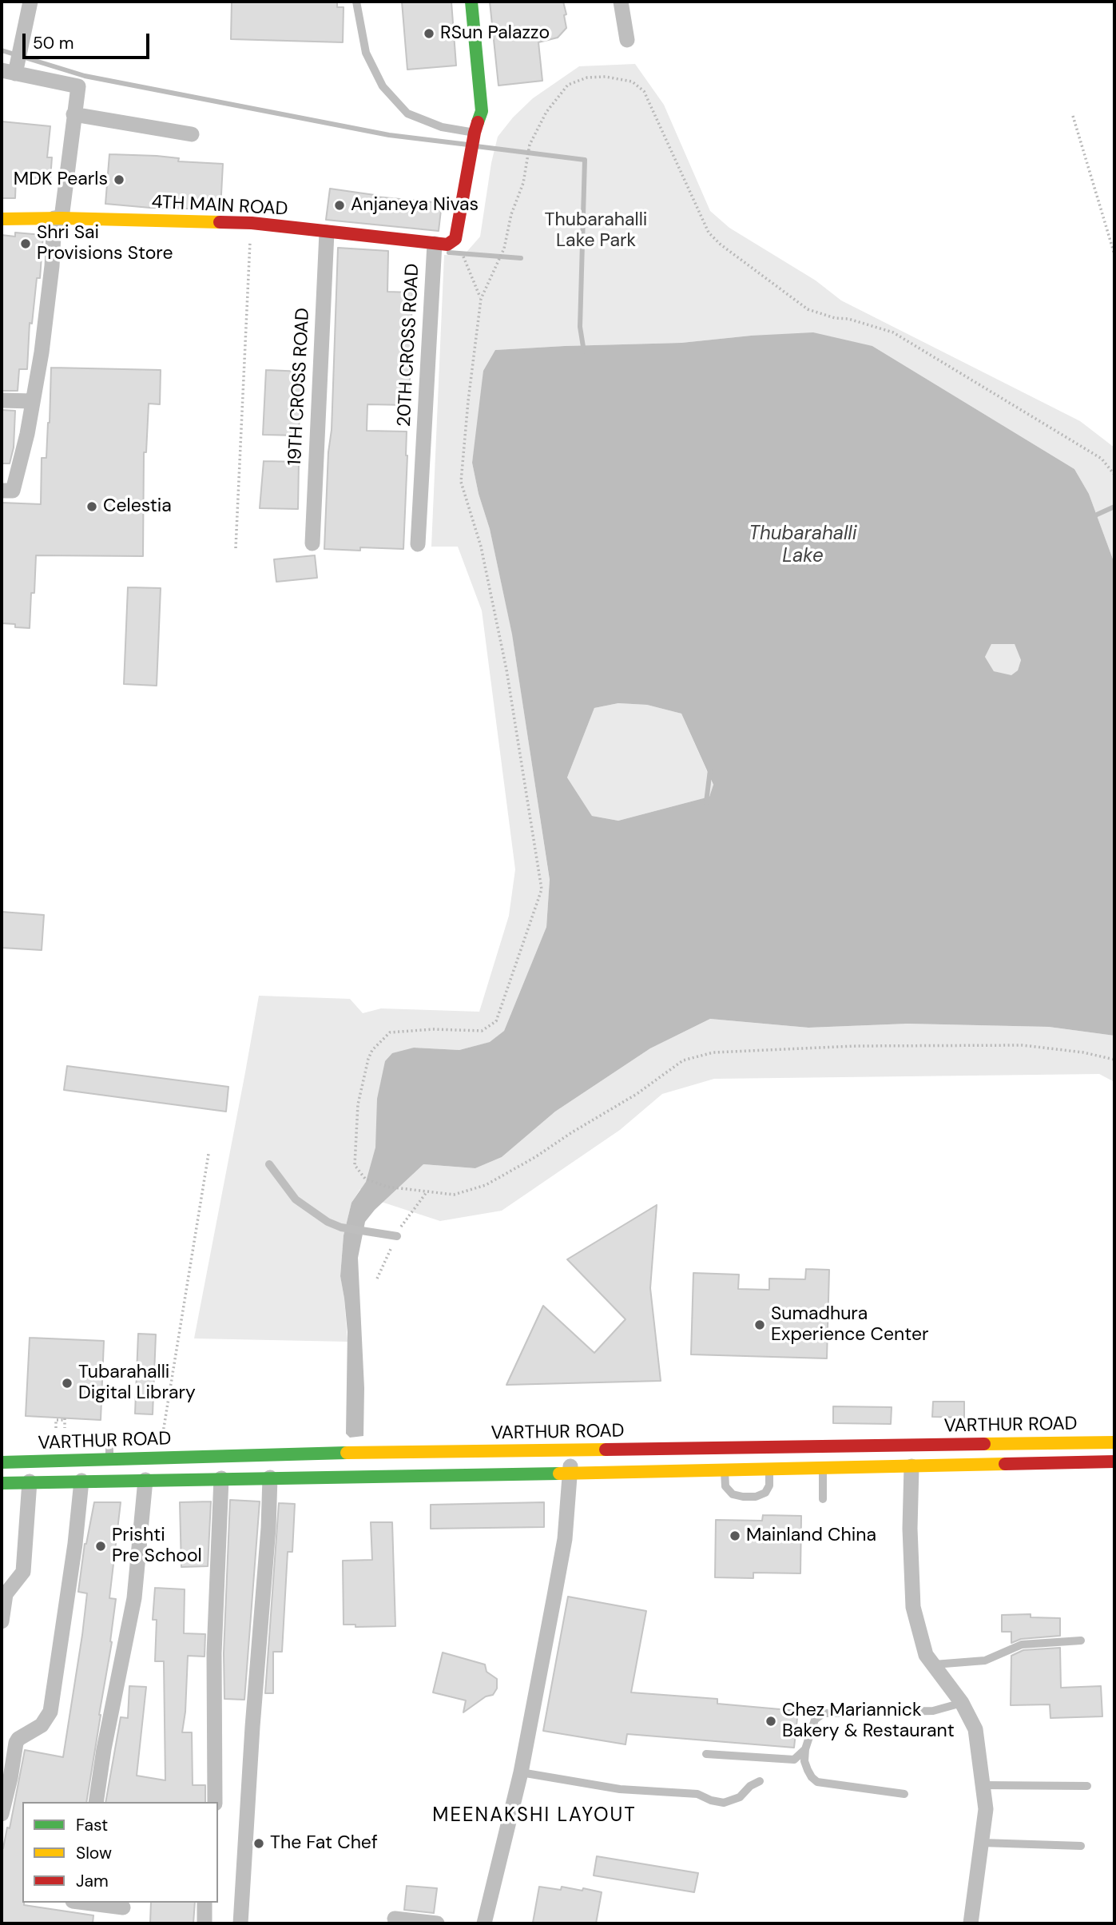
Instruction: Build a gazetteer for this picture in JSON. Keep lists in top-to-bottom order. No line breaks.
{"streets":{"main road":["4TH MAIN ROAD","20TH CROSS ROAD","VARTHUR ROAD"],"street":["19TH CROSS ROAD"]},"crossings":[["4TH MAIN ROAD","20TH CROSS ROAD"],["4TH MAIN ROAD","19TH CROSS ROAD"]],"districts":["MEENAKSHI LAYOUT"],"water":["Thubarahalli Lake"],"parks":["Thubarahalli Lake Park"],"places":["RSun Palazzo","MDK Pearls","Anjaneya Nivas","Shri Sai Provisions Store","Celestia","Sumadhura Experience Center","Tubarahalli Digital Library","Mainland China","Prishti Pre School","Chez Mariannick Bakery & Restaurant","The Fat Chef"],"legend":["Fast","Slow","Jam"],"scale_bar":"50 m"}
